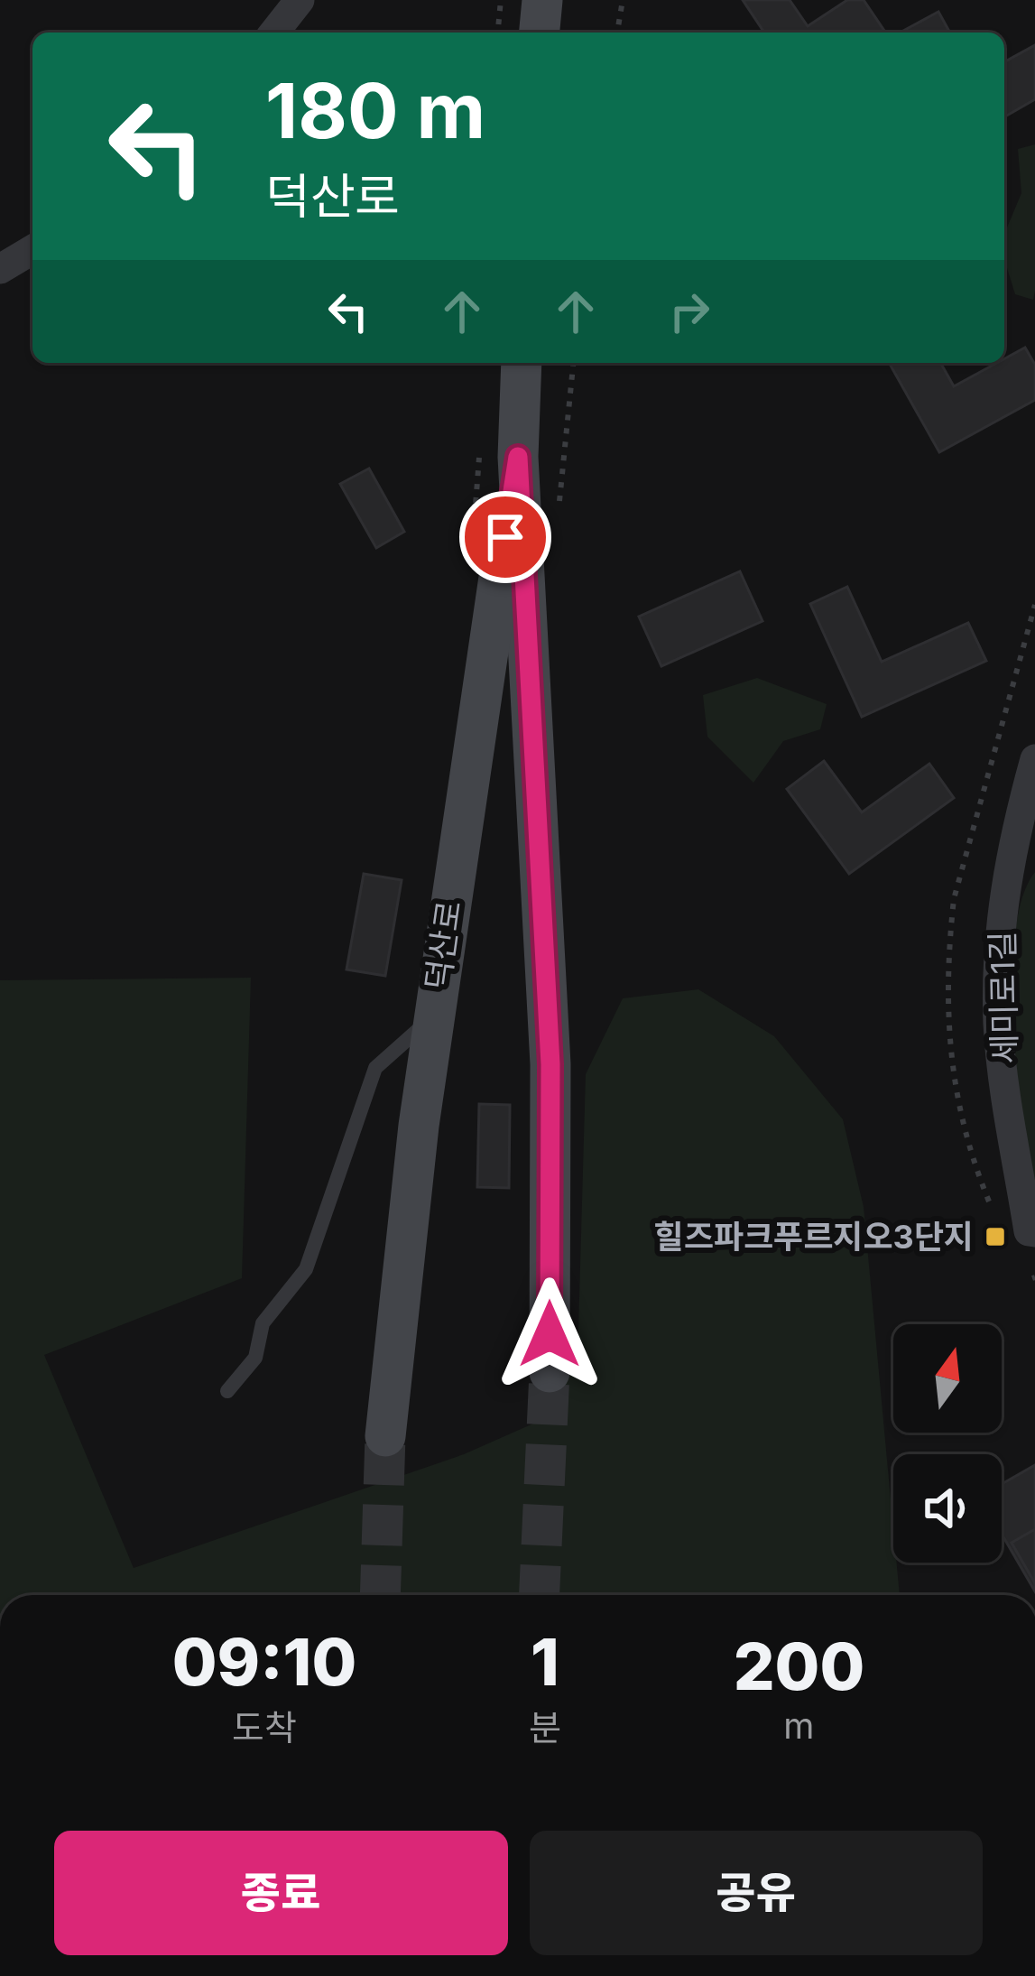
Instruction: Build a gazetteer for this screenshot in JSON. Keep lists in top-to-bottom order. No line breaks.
{"streets":{"main road":["덕산로"],"street":["세미로1길"]},"places":{"transit":["힐즈파크푸르지오3단지"]},"north":"top","page":{"turn":["180 m","덕산로"],"eta":["09:10","도착","1","분","200","m"],"buttons":["종료","공유"]}}
